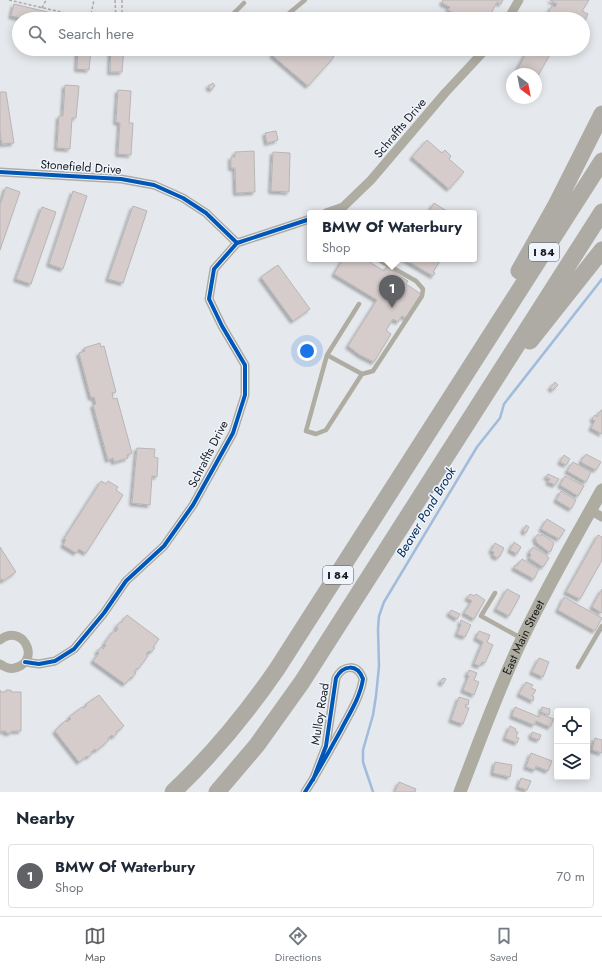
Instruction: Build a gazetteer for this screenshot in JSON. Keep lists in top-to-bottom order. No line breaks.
{"streets":{"highway":["I 84"],"main road":["East Main Street"],"street":["Schraffts Drive","Stonefield Drive","Mulloy Road"]},"crossings":[["Schraffts Drive","Stonefield Drive"]],"water":["Beaver Pond Brook"],"north":"bottom right","page":{"search":"Search here","popup":["BMW Of Waterbury","Shop"],"pins":"1","heading":"Nearby","list":[{"mark":"1","name":"BMW Of Waterbury","note":"Shop","value":"70 m"}],"nav":["Map","Directions","Saved"]}}
